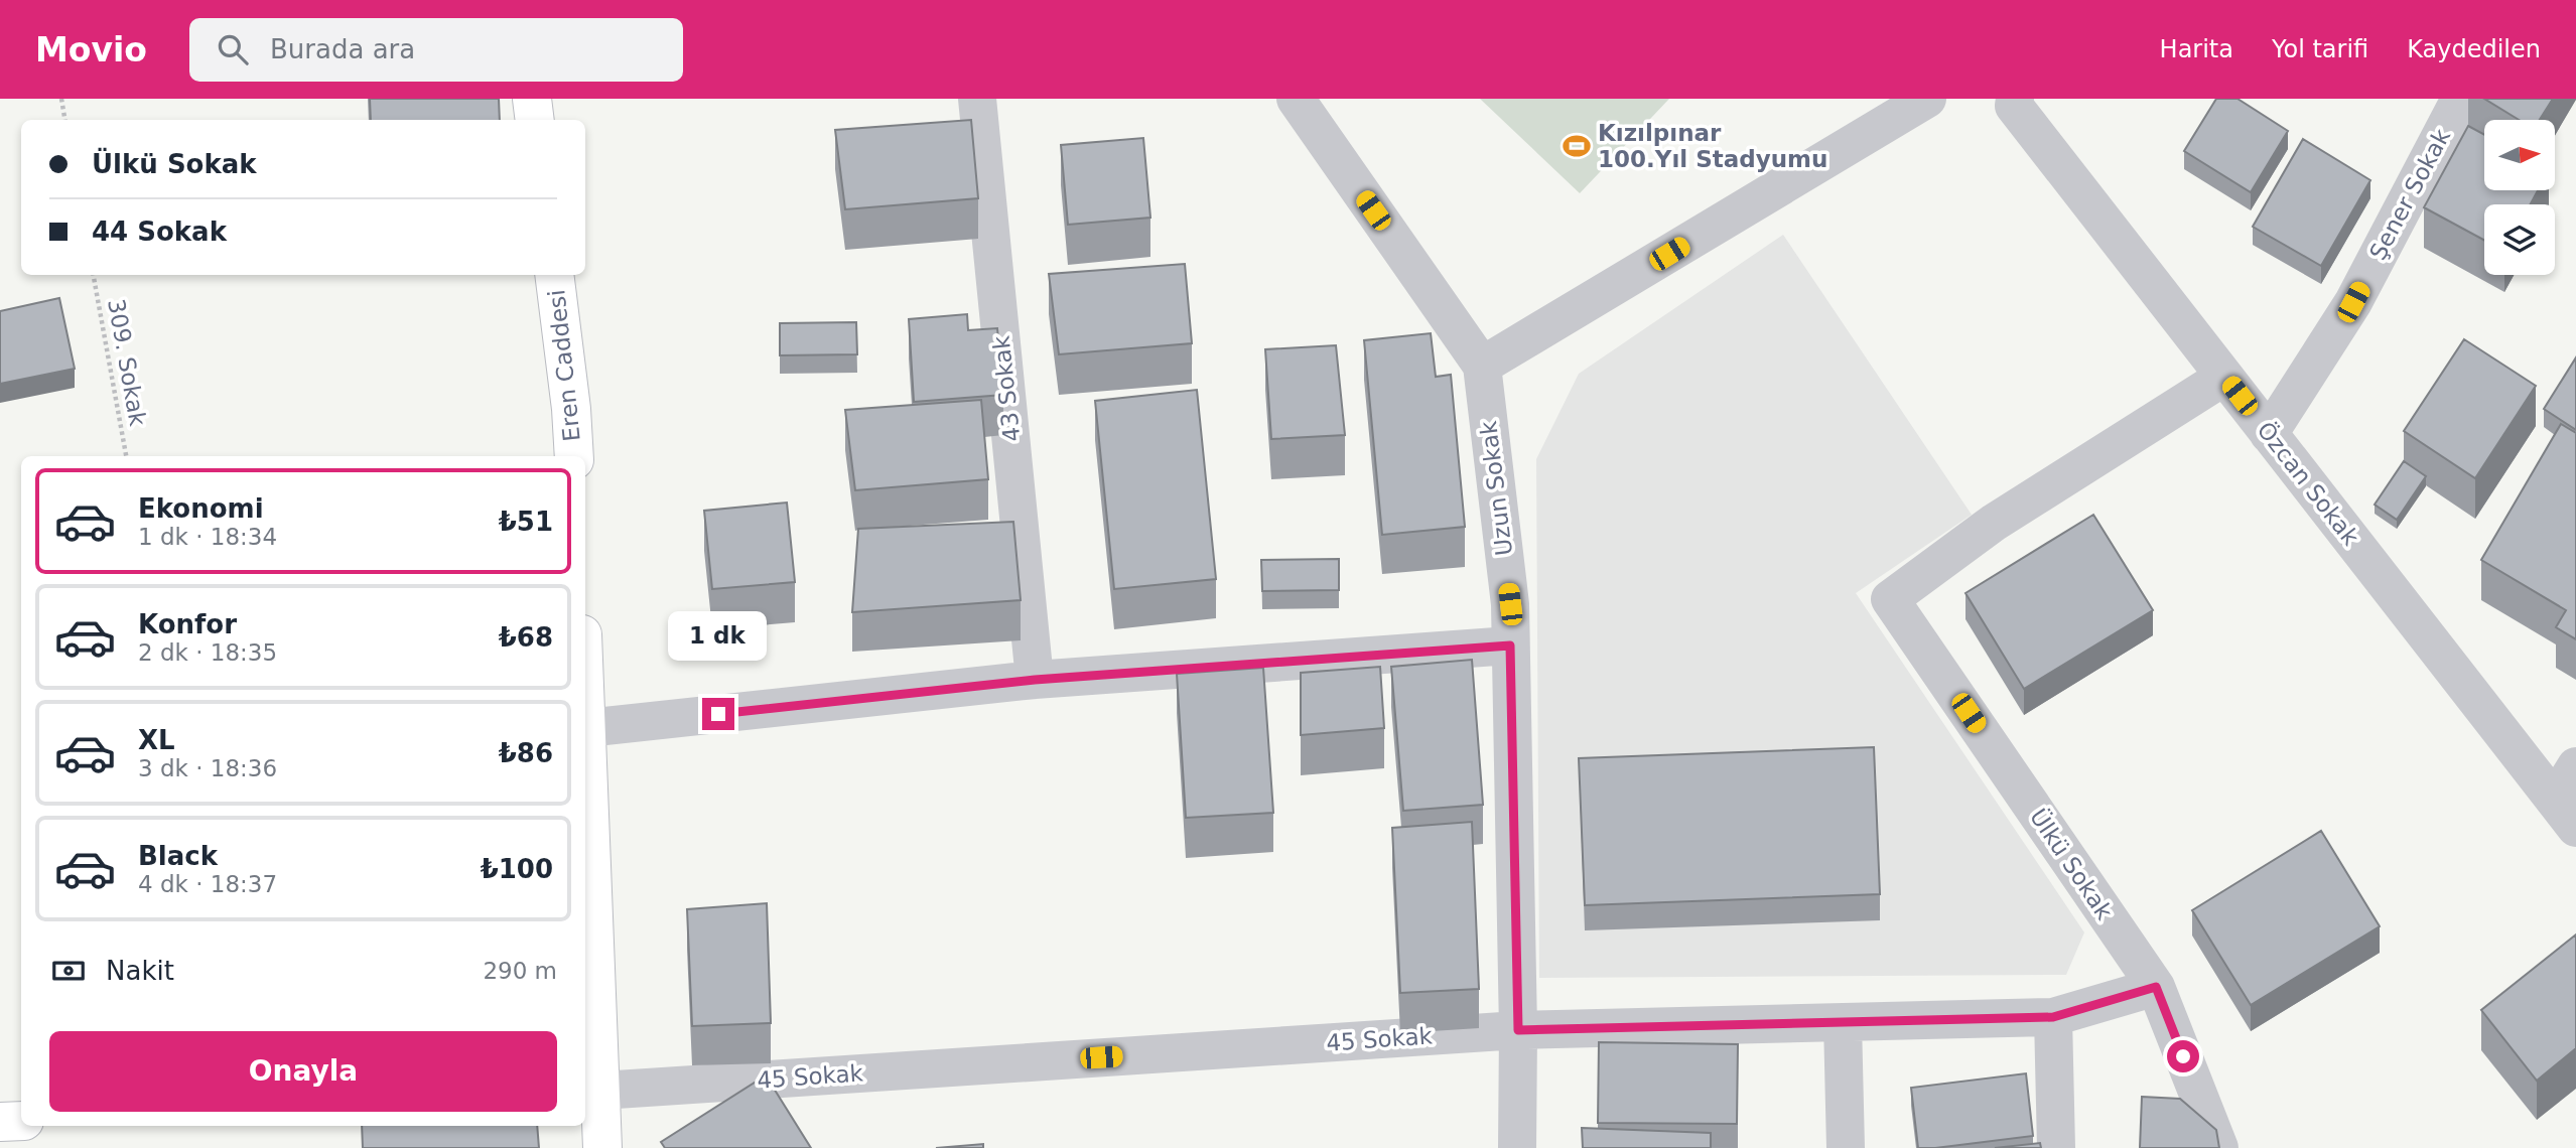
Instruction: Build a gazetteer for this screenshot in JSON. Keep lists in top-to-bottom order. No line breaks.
{"streets":{"street":["Şener Sokak","Eren Caddesi","43 Sokak","Özcan Sokak","Uzun Sokak","Ülkü Sokak","45 Sokak"],"path":["309. Sokak"]},"crossings":[["Şener Sokak","Özcan Sokak"],["Özcan Sokak","Ülkü Sokak"],["Uzun Sokak","45 Sokak"],["Ülkü Sokak","45 Sokak"]],"places":{"sports":["Kızılpınar 100.Yıl Stadyumu"]},"north":"right","page":{"header":"Movio","search":"Burada ara","nav":["Harita","Yol tarifi","Kaydedilen"],"banner":["Ülkü Sokak","44 Sokak"],"list":[{"name":"Ekonomi","note":"1 dk · 18:34","value":"₺51"},{"name":"Konfor","note":"2 dk · 18:35","value":"₺68"},{"name":"XL","note":"3 dk · 18:36","value":"₺86"},{"name":"Black","note":"4 dk · 18:37","value":"₺100"}],"bubble":"1 dk","pay":["Nakit","290 m"],"buttons":"Onayla"}}
